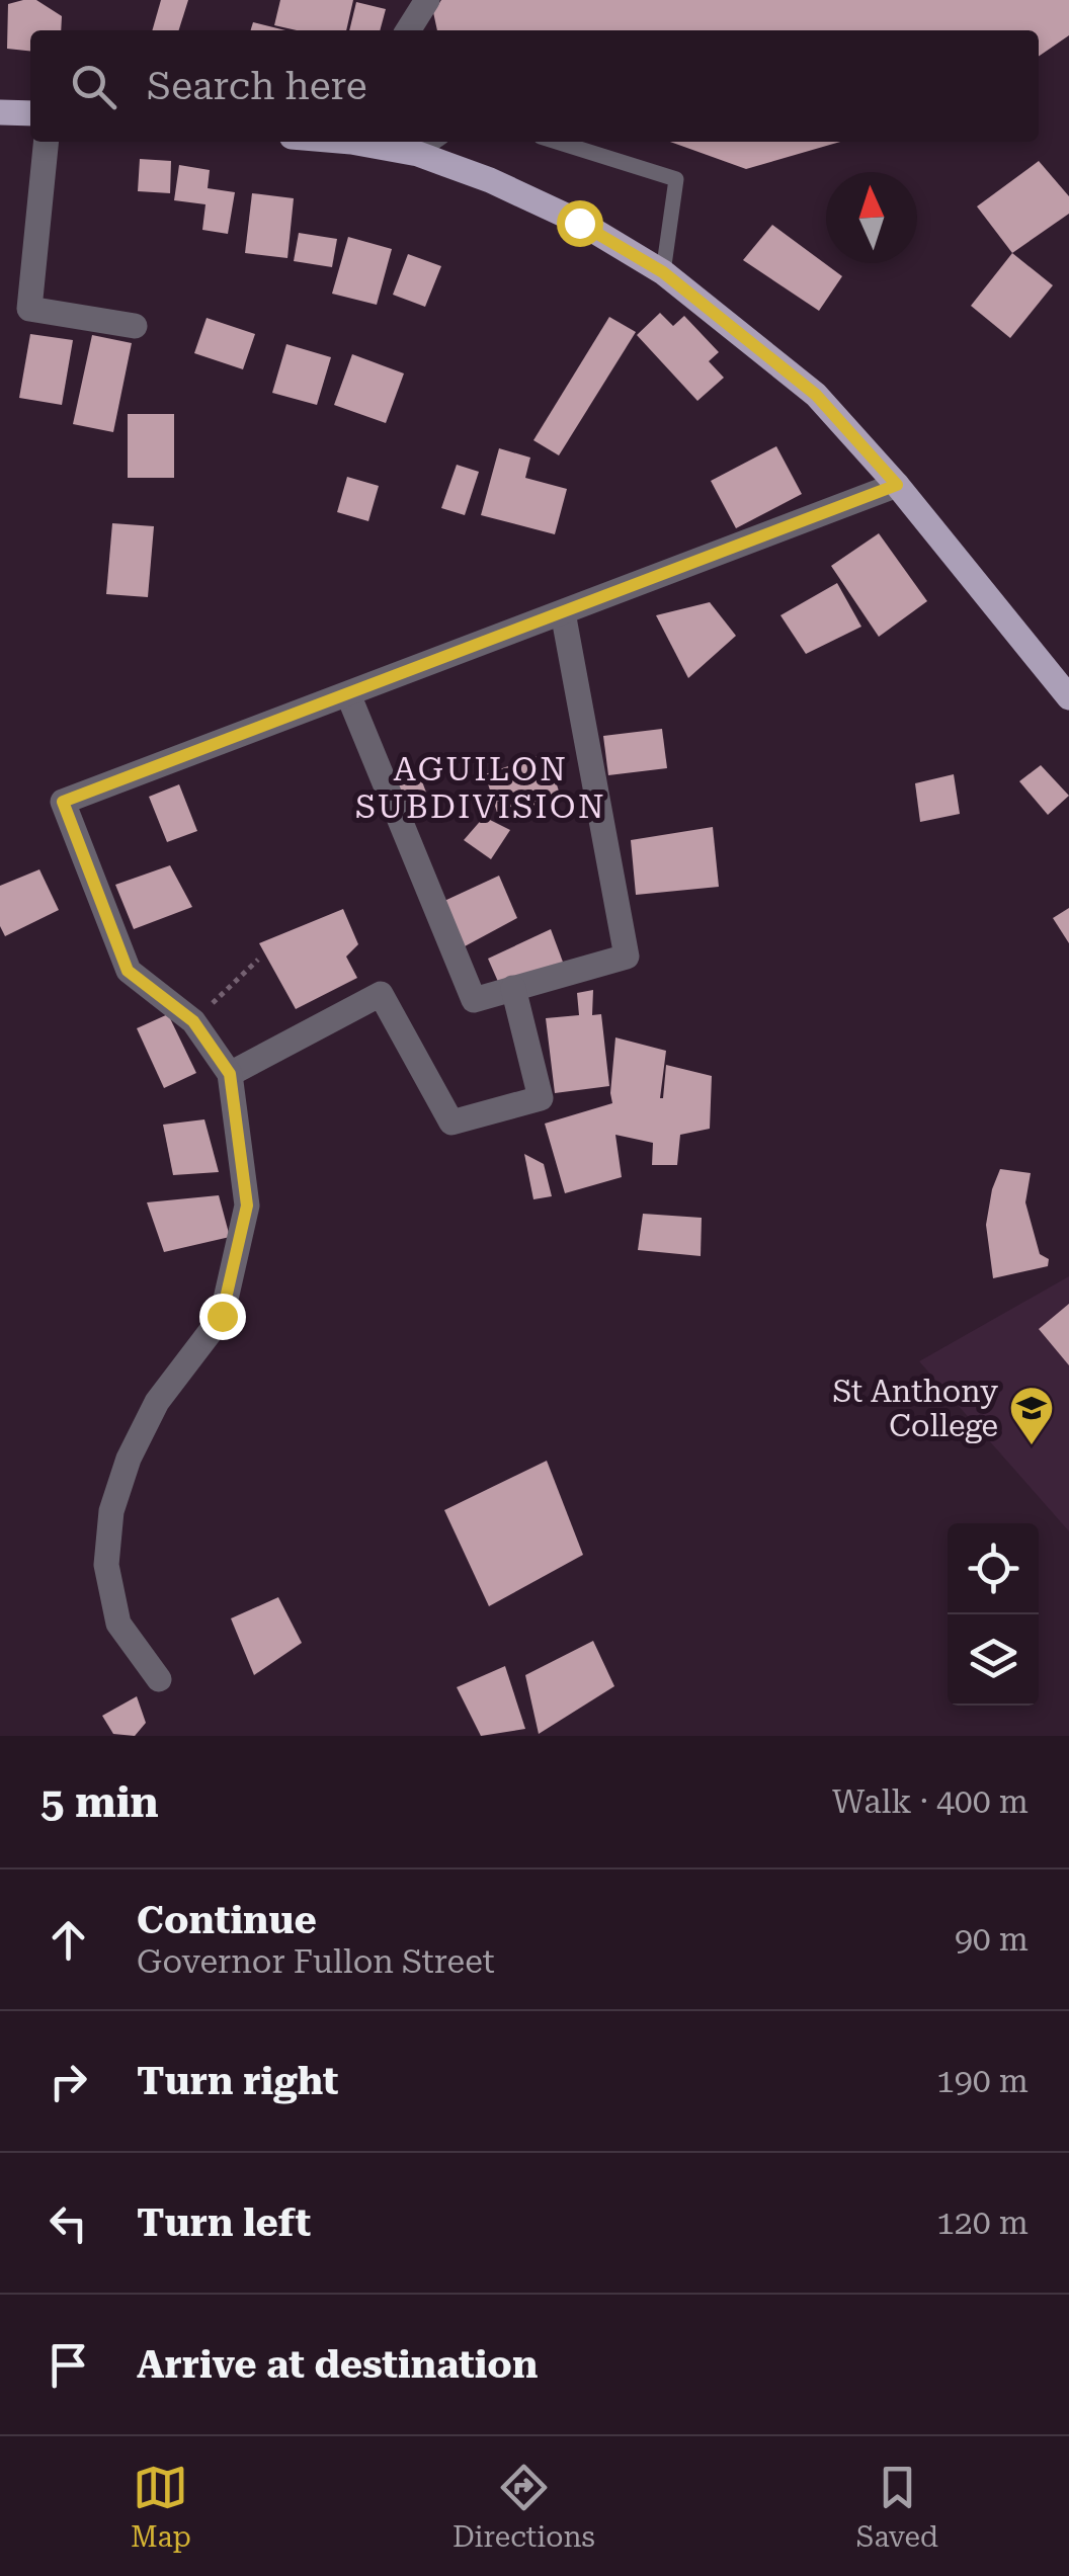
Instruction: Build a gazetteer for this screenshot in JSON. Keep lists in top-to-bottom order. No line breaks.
{"districts":["AGUILON SUBDIVISION"],"places":{"school or university":["St Anthony College"]},"north":"top","page":{"search":"Search here","heading":["5 min","Walk · 400 m"],"list":[["Continue","Governor Fullon Street","90 m"],["Turn right","190 m"],["Turn left","120 m"],"Arrive at destination"],"nav":["Map","Directions","Saved"]}}
